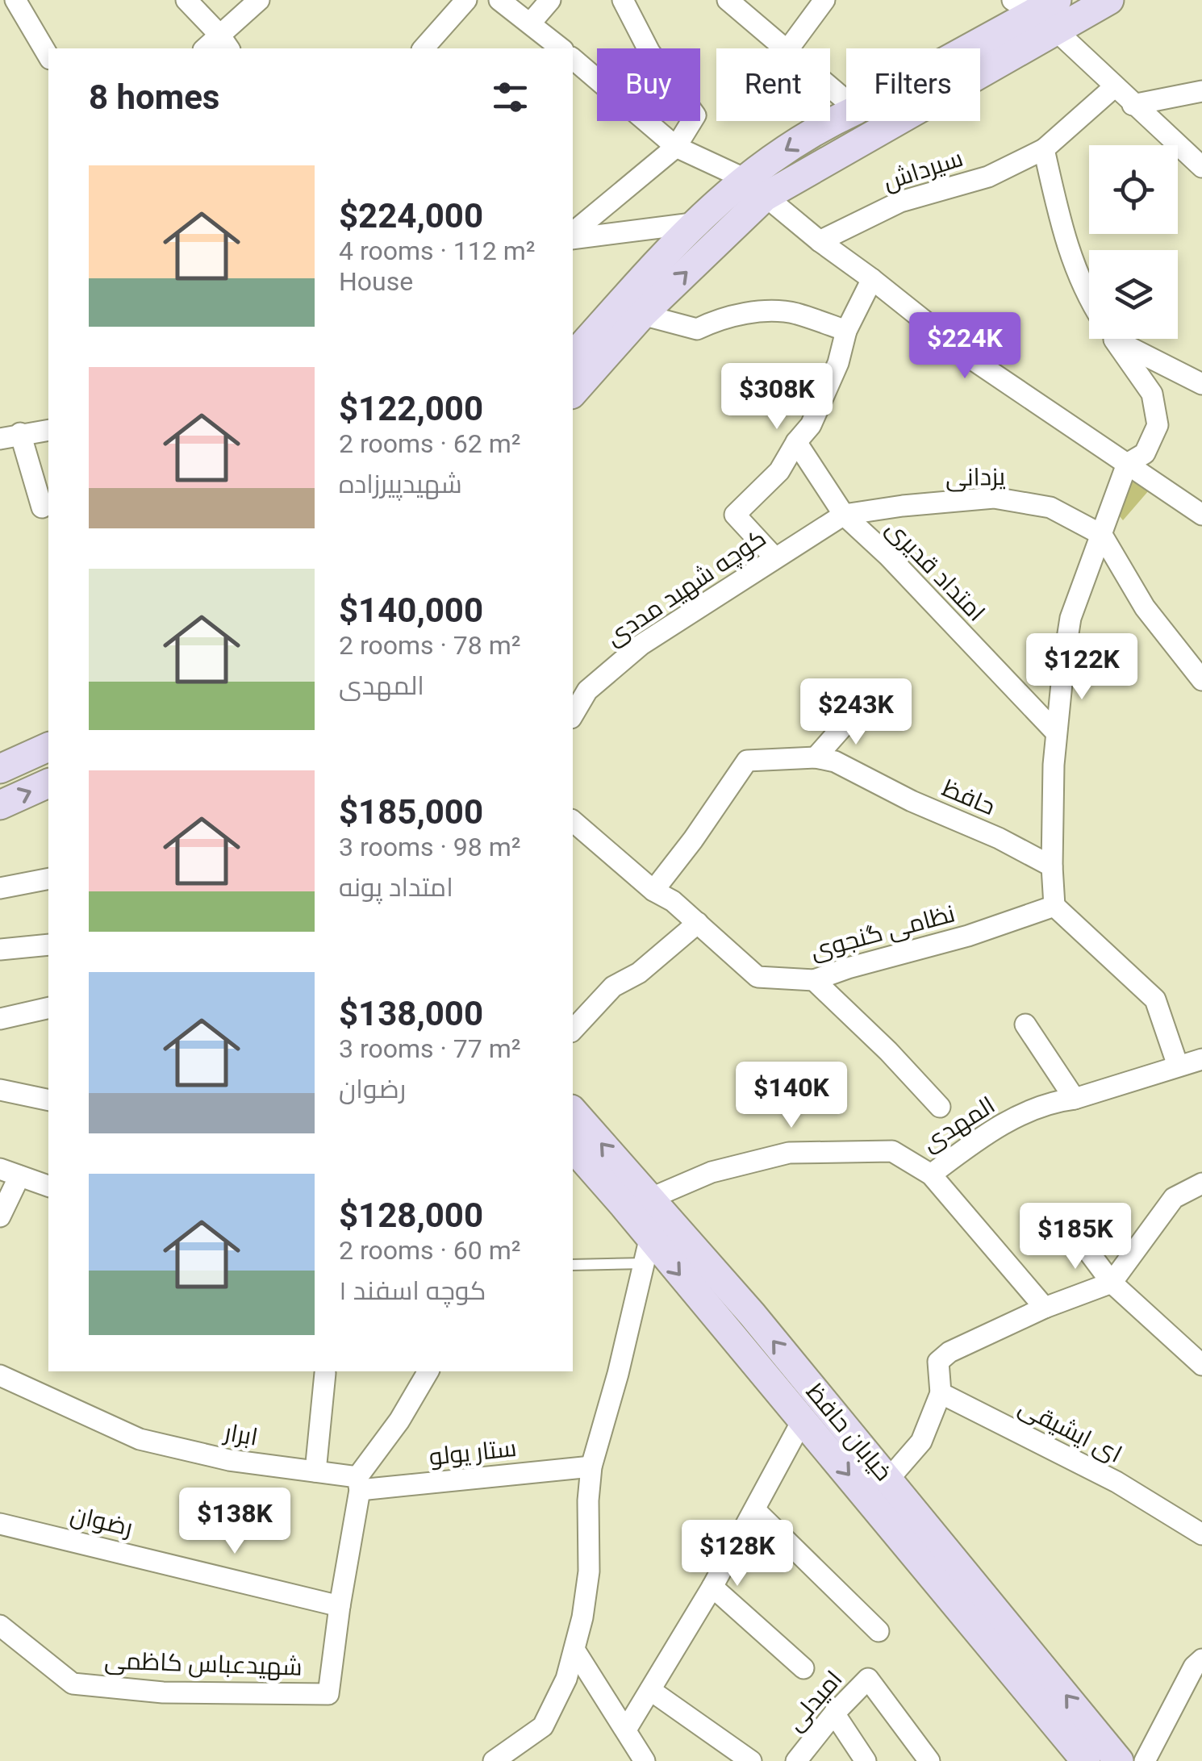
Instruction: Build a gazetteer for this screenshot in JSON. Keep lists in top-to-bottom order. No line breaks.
{"streets":{"main road":["خیابان حافظ"],"street":["سیرداش","یزدانی","امتداد قدیری","کوچه شهید مددی","حافظ","نظامی گنجوی","المهدی","ای ایشیقی","ابرار","ستار یولو","رضوان","شهیدعباس کاظمی","امیدلی"]},"crossings":[["یزدانی","امتداد قدیری"],["یزدانی","کوچه شهید مددی"],["امتداد قدیری","کوچه شهید مددی"],["حافظ","نظامی گنجوی"],["المهدی","خیابان حافظ"],["ابرار","ستار یولو"],["رضوان","شهیدعباس کاظمی"]],"page":{"chip":["Buy","Rent","Filters"],"heading":"8 homes","list":[{"name":"$224,000","note":"4 rooms · 112 m² · House"},{"name":"$122,000","note":"2 rooms · 62 m² · شهیدپیرزاده"},{"name":"$140,000","note":"2 rooms · 78 m² · المهدی"},{"name":"$185,000","note":"3 rooms · 98 m² · امتداد پونه"},{"name":"$138,000","note":"3 rooms · 77 m² · رضوان"},{"name":"$128,000","note":"2 rooms · 60 m² · کوچه اسفند ۱"}],"price":["$224K","$308K","$122K","$243K","$140K","$185K","$138K","$128K"]}}
